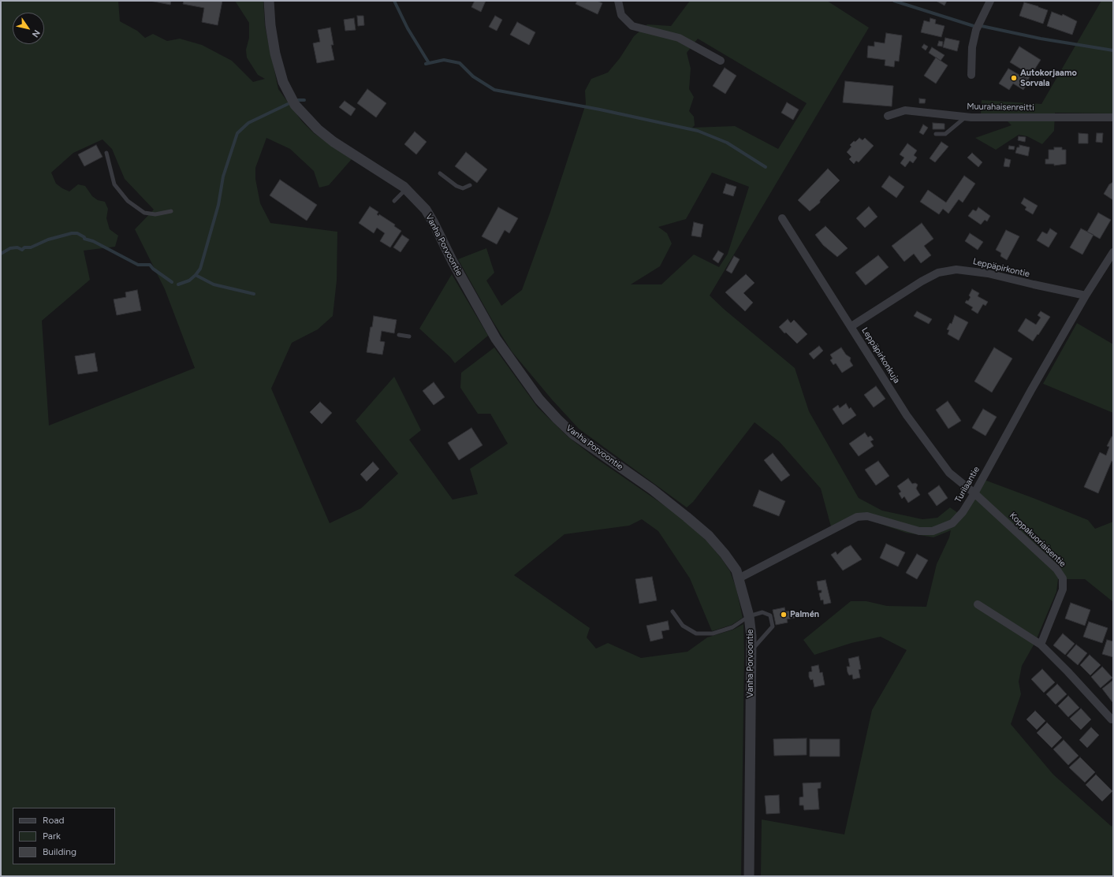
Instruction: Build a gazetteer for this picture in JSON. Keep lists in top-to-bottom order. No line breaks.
{"streets":{"street":["Muurahaisenreitti","Vanha Porvoontie","Leppäpirkontie","Leppäpirkonkuja","Turilaantie","Koppakuoriaisentie"]},"crossings":[["Vanha Porvoontie","Turilaantie"],["Leppäpirkontie","Leppäpirkonkuja"],["Leppäpirkontie","Turilaantie"],["Leppäpirkonkuja","Turilaantie"],["Leppäpirkonkuja","Koppakuoriaisentie"],["Turilaantie","Koppakuoriaisentie"]],"places":["Autokorjaamo Sorvala","Palmén"],"legend":["Road","Park","Building"],"north":"bottom right"}
